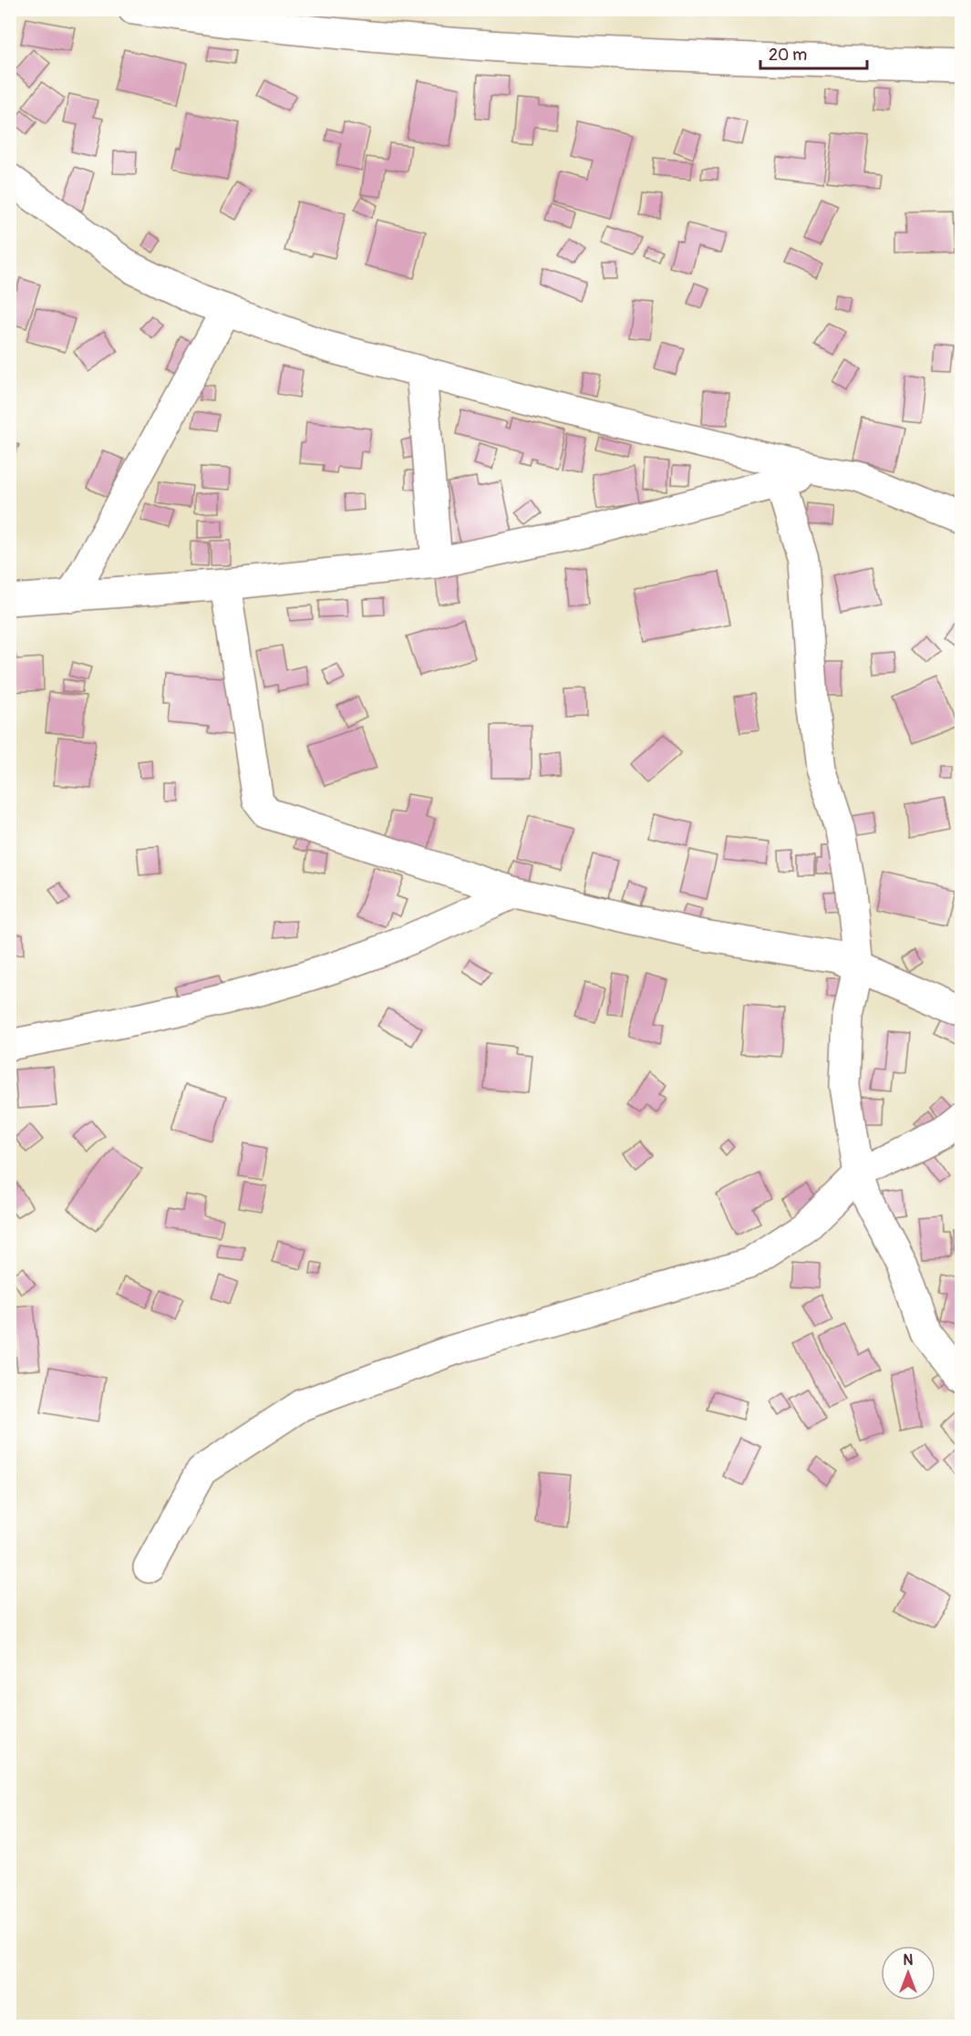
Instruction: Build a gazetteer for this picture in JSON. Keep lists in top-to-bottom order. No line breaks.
{"scale_bar":"20 m","north":"top"}
